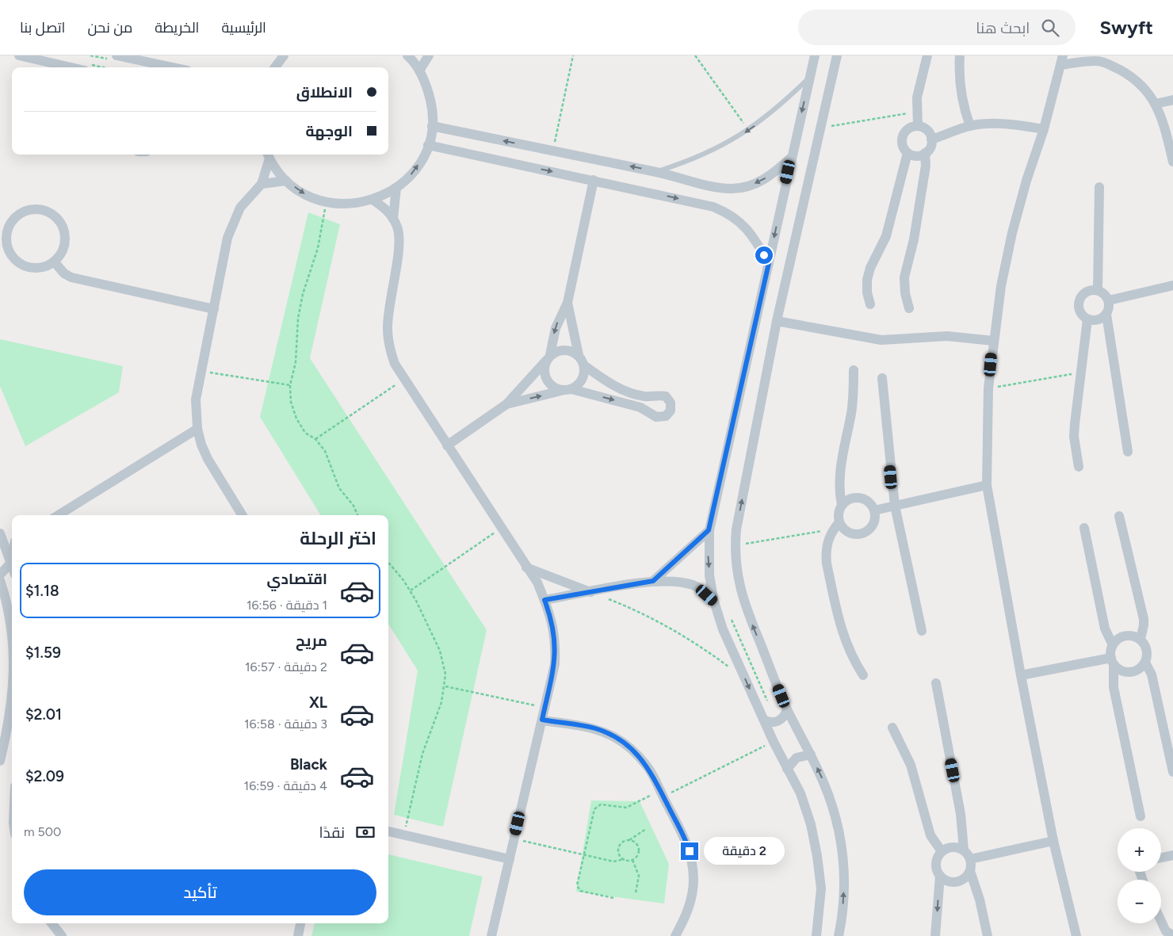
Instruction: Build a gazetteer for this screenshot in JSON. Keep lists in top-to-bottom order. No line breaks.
{"page":{"header":"Swyft","search":"ابحث هنا","nav":["الرئيسية","الخريطة","من نحن","اتصل بنا"],"banner":["الانطلاق","الوجهة"],"heading":"اختر الرحلة","list":[{"name":"اقتصادي","note":"1 دقيقة · 16:56","value":"$1.18"},{"name":"مريح","note":"2 دقيقة · 16:57","value":"$1.59"},{"name":"XL","note":"3 دقيقة · 16:58","value":"$2.01"},{"name":"Black","note":"4 دقيقة · 16:59","value":"$2.09"}],"pay":["نقدًا","500 m"],"map_buttons":["+","−"],"bubble":"2 دقيقة","buttons":"تأكيد"}}
